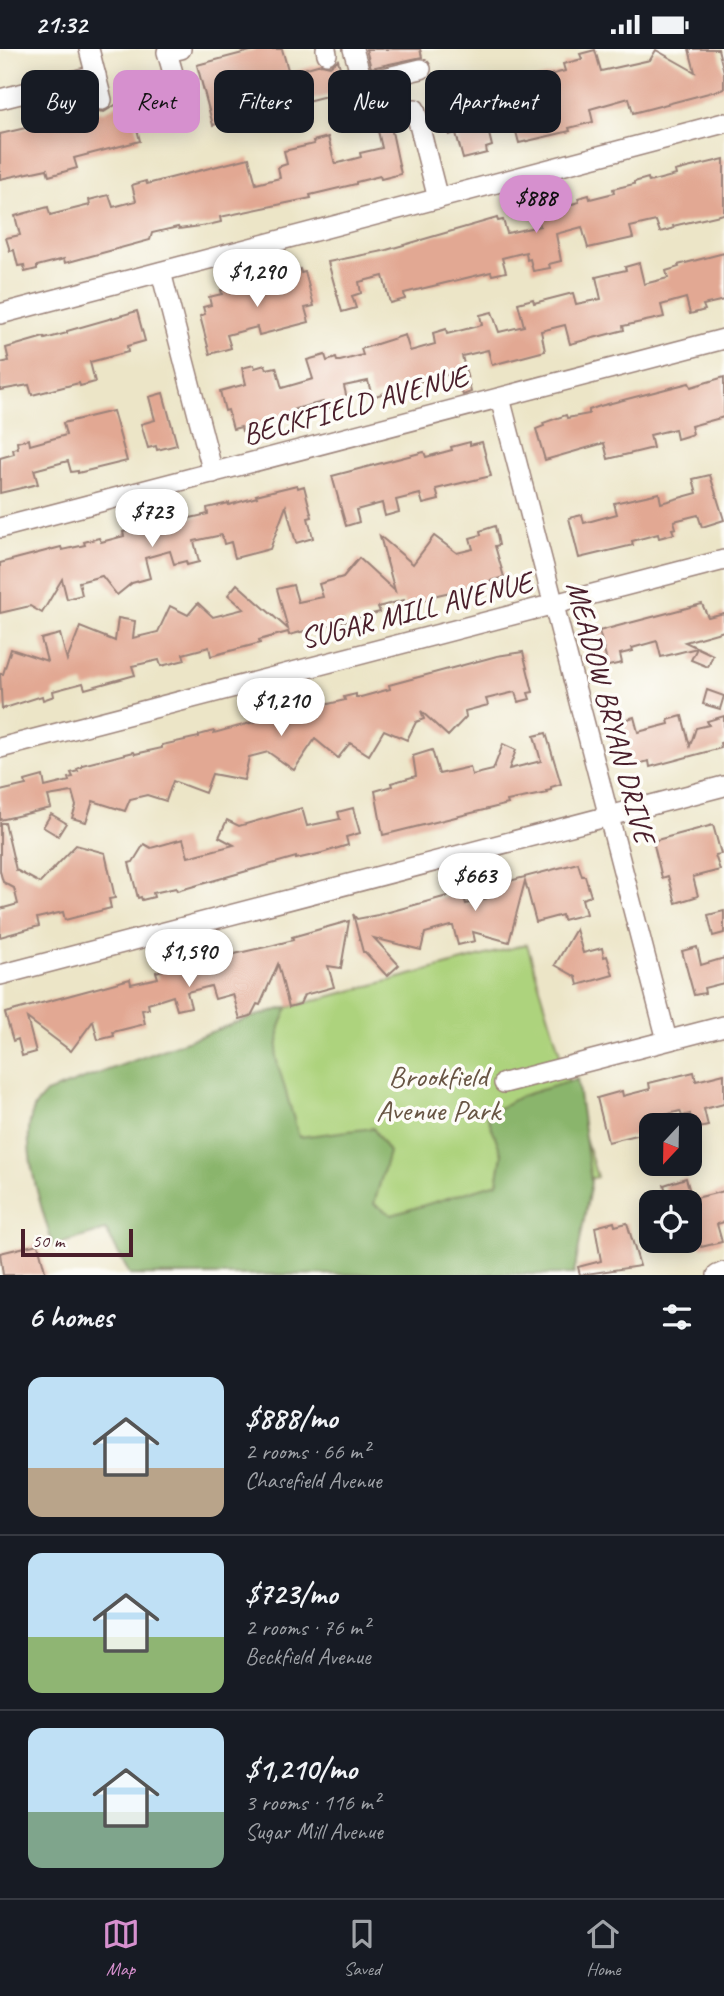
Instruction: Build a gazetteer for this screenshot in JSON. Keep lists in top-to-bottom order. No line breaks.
{"streets":{"street":["BECKFIELD AVENUE","SUGAR MILL AVENUE","MEADOW BRYAN DRIVE"]},"crossings":[["BECKFIELD AVENUE","MEADOW BRYAN DRIVE"],["SUGAR MILL AVENUE","MEADOW BRYAN DRIVE"]],"parks":["Brookfield Avenue Park"],"scale_bar":"50 m","north":"bottom","page":{"status":"21:32","chip":["Buy","Rent","Filters","New","Apartment"],"price":["$888","$1,290","$723","$1,210","$663","$1,590"],"scale":"50 m","heading":"6 homes","list":[{"name":"$888/mo","note":"2 rooms · 66 m² · Chasefield Avenue"},{"name":"$723/mo","note":"2 rooms · 76 m² · Beckfield Avenue"},{"name":"$1,210/mo","note":"3 rooms · 116 m² · Sugar Mill Avenue"}],"tabs":["Map","Saved","Home"]}}
